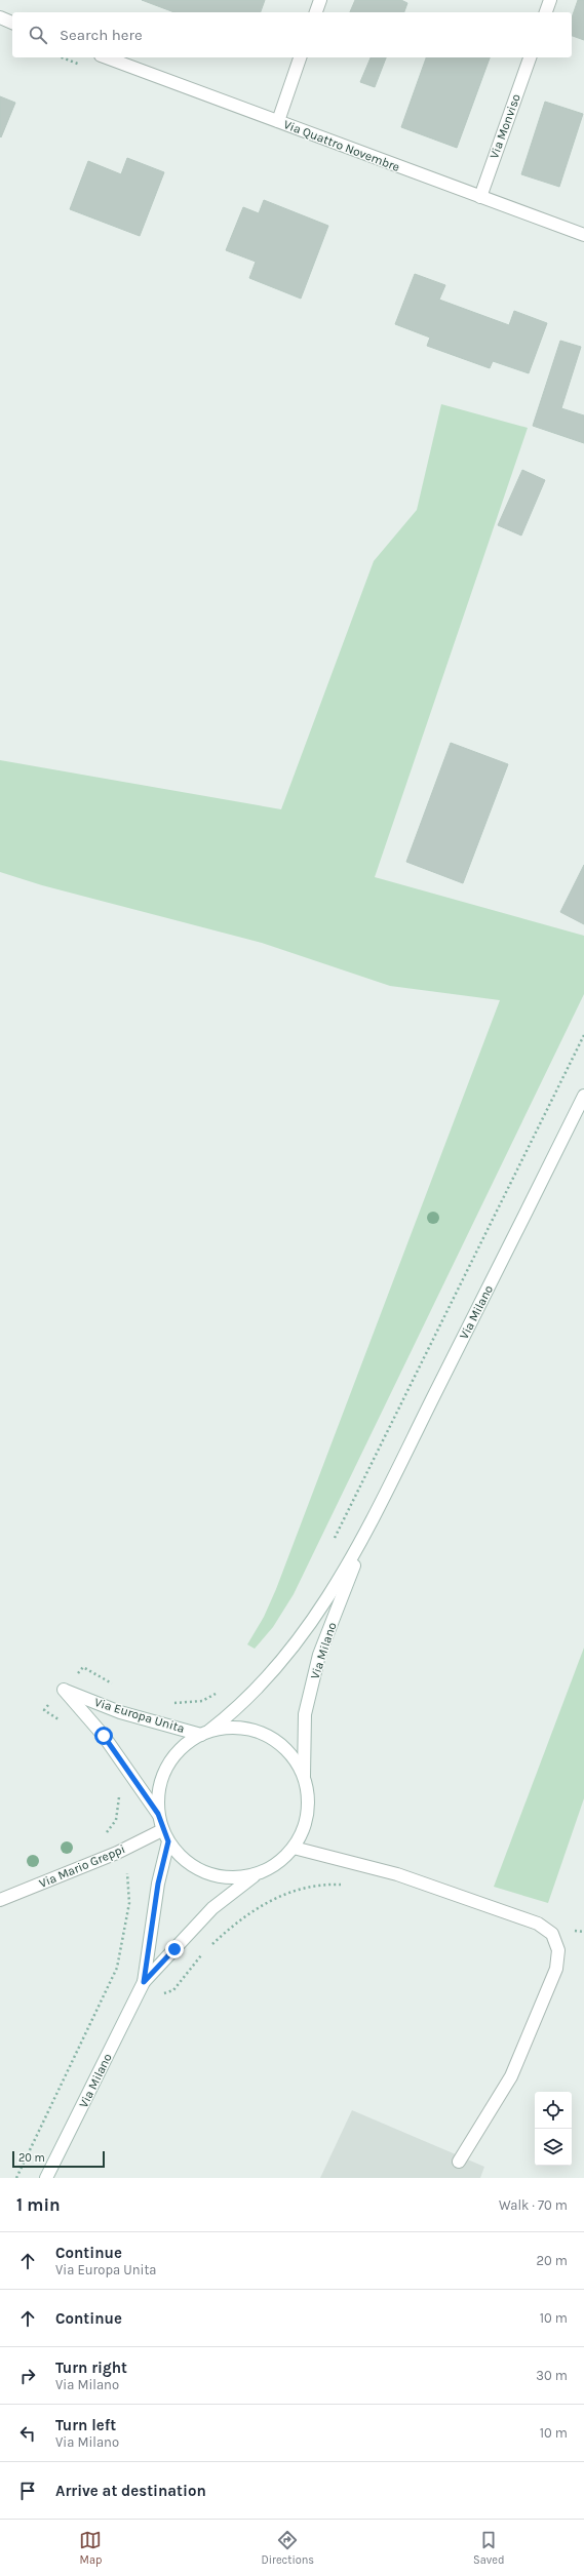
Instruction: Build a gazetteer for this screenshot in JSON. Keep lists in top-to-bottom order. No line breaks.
{"streets":{"street":["Via Monviso","Via Quattro Novembre","Via Milano","Via Europa Unita","Via Mario Greppi"]},"crossings":[["Via Monviso","Via Quattro Novembre"],["Via Milano","Via Europa Unita"]],"scale_bar":"20 m","page":{"search":"Search here","scale":"20 m","heading":["1 min","Walk · 70 m"],"list":[["Continue","Via Europa Unita","20 m"],["Continue","10 m"],["Turn right","Via Milano","30 m"],["Turn left","Via Milano","10 m"],"Arrive at destination"],"nav":["Map","Directions","Saved"]}}
